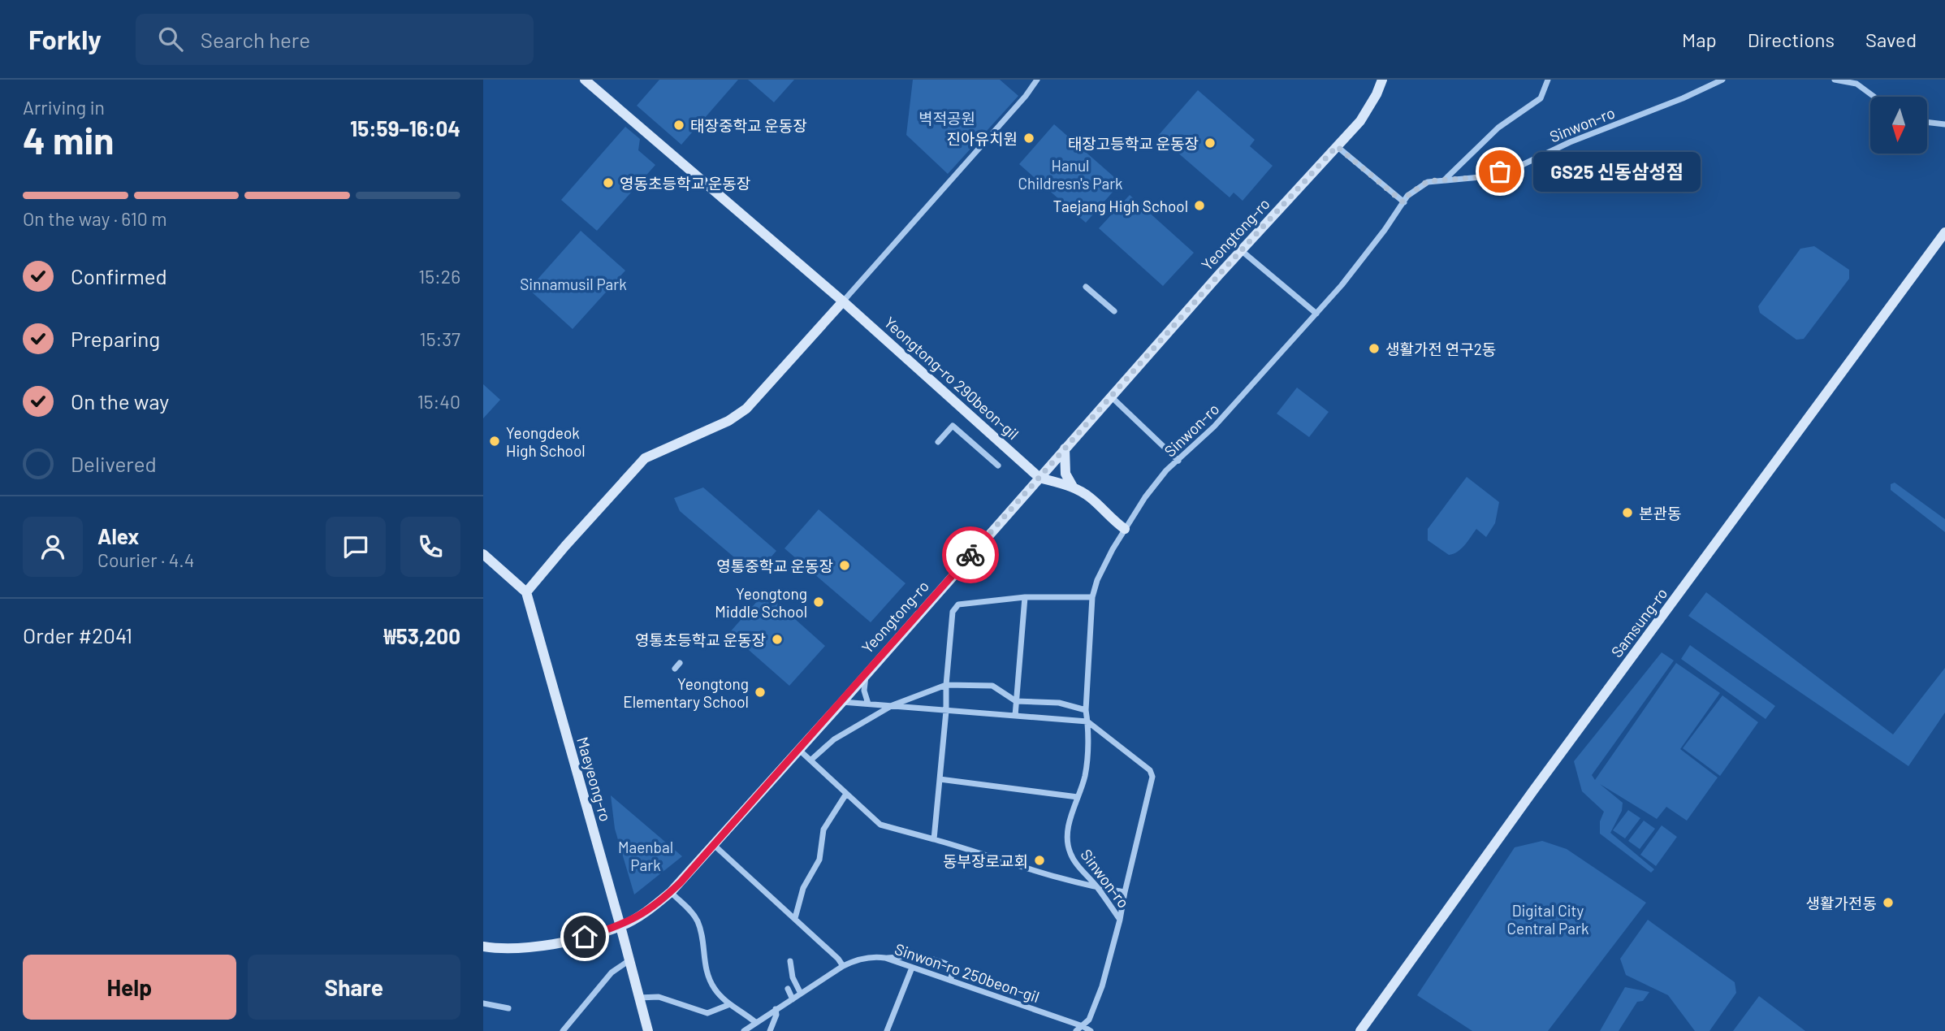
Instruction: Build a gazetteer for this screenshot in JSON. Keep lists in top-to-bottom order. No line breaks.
{"streets":{"street":["Sinwon-ro","Yeongtong-ro","Yeongtong-ro 290beon-gil","Samsung-ro","Maeyeong-ro","Sinwon-ro 250beon-gil"]},"crossings":[["Sinwon-ro","Sinwon-ro 250beon-gil"],["Yeongtong-ro","Yeongtong-ro 290beon-gil"],["Yeongtong-ro","Maeyeong-ro"]],"parks":["벽적공원","Hanul Childresn's Park","Sinnamusil Park","Maenbal Park","Digital City Central Park"],"places":["태장중학교 운동장","진아유치원","태장고등학교 운동장","GS25 신동삼성점","영동초등학교 운동장","Taejang High School","생활가전 연구2동","Yeongdeok High School","본관동","영통중학교 운동장","Yeongtong Middle School","영통초등학교 운동장","Yeongtong Elementary School","동부장로교회","생활가전동"],"north":"bottom","page":{"header":"Forkly","search":"Search here","nav":["Map","Directions","Saved"],"heading":["4 min","Arriving in","15:59–16:04"],"panel":["Alex","Courier · 4.4","Order #2041","₩53,200"],"bubble":"GS25 신동삼성점","bar":"On the way · 610 m","list":[["Confirmed","15:26"],["Preparing","15:37"],["On the way","15:40"],"Delivered"],"buttons":["Help","Share"]}}
